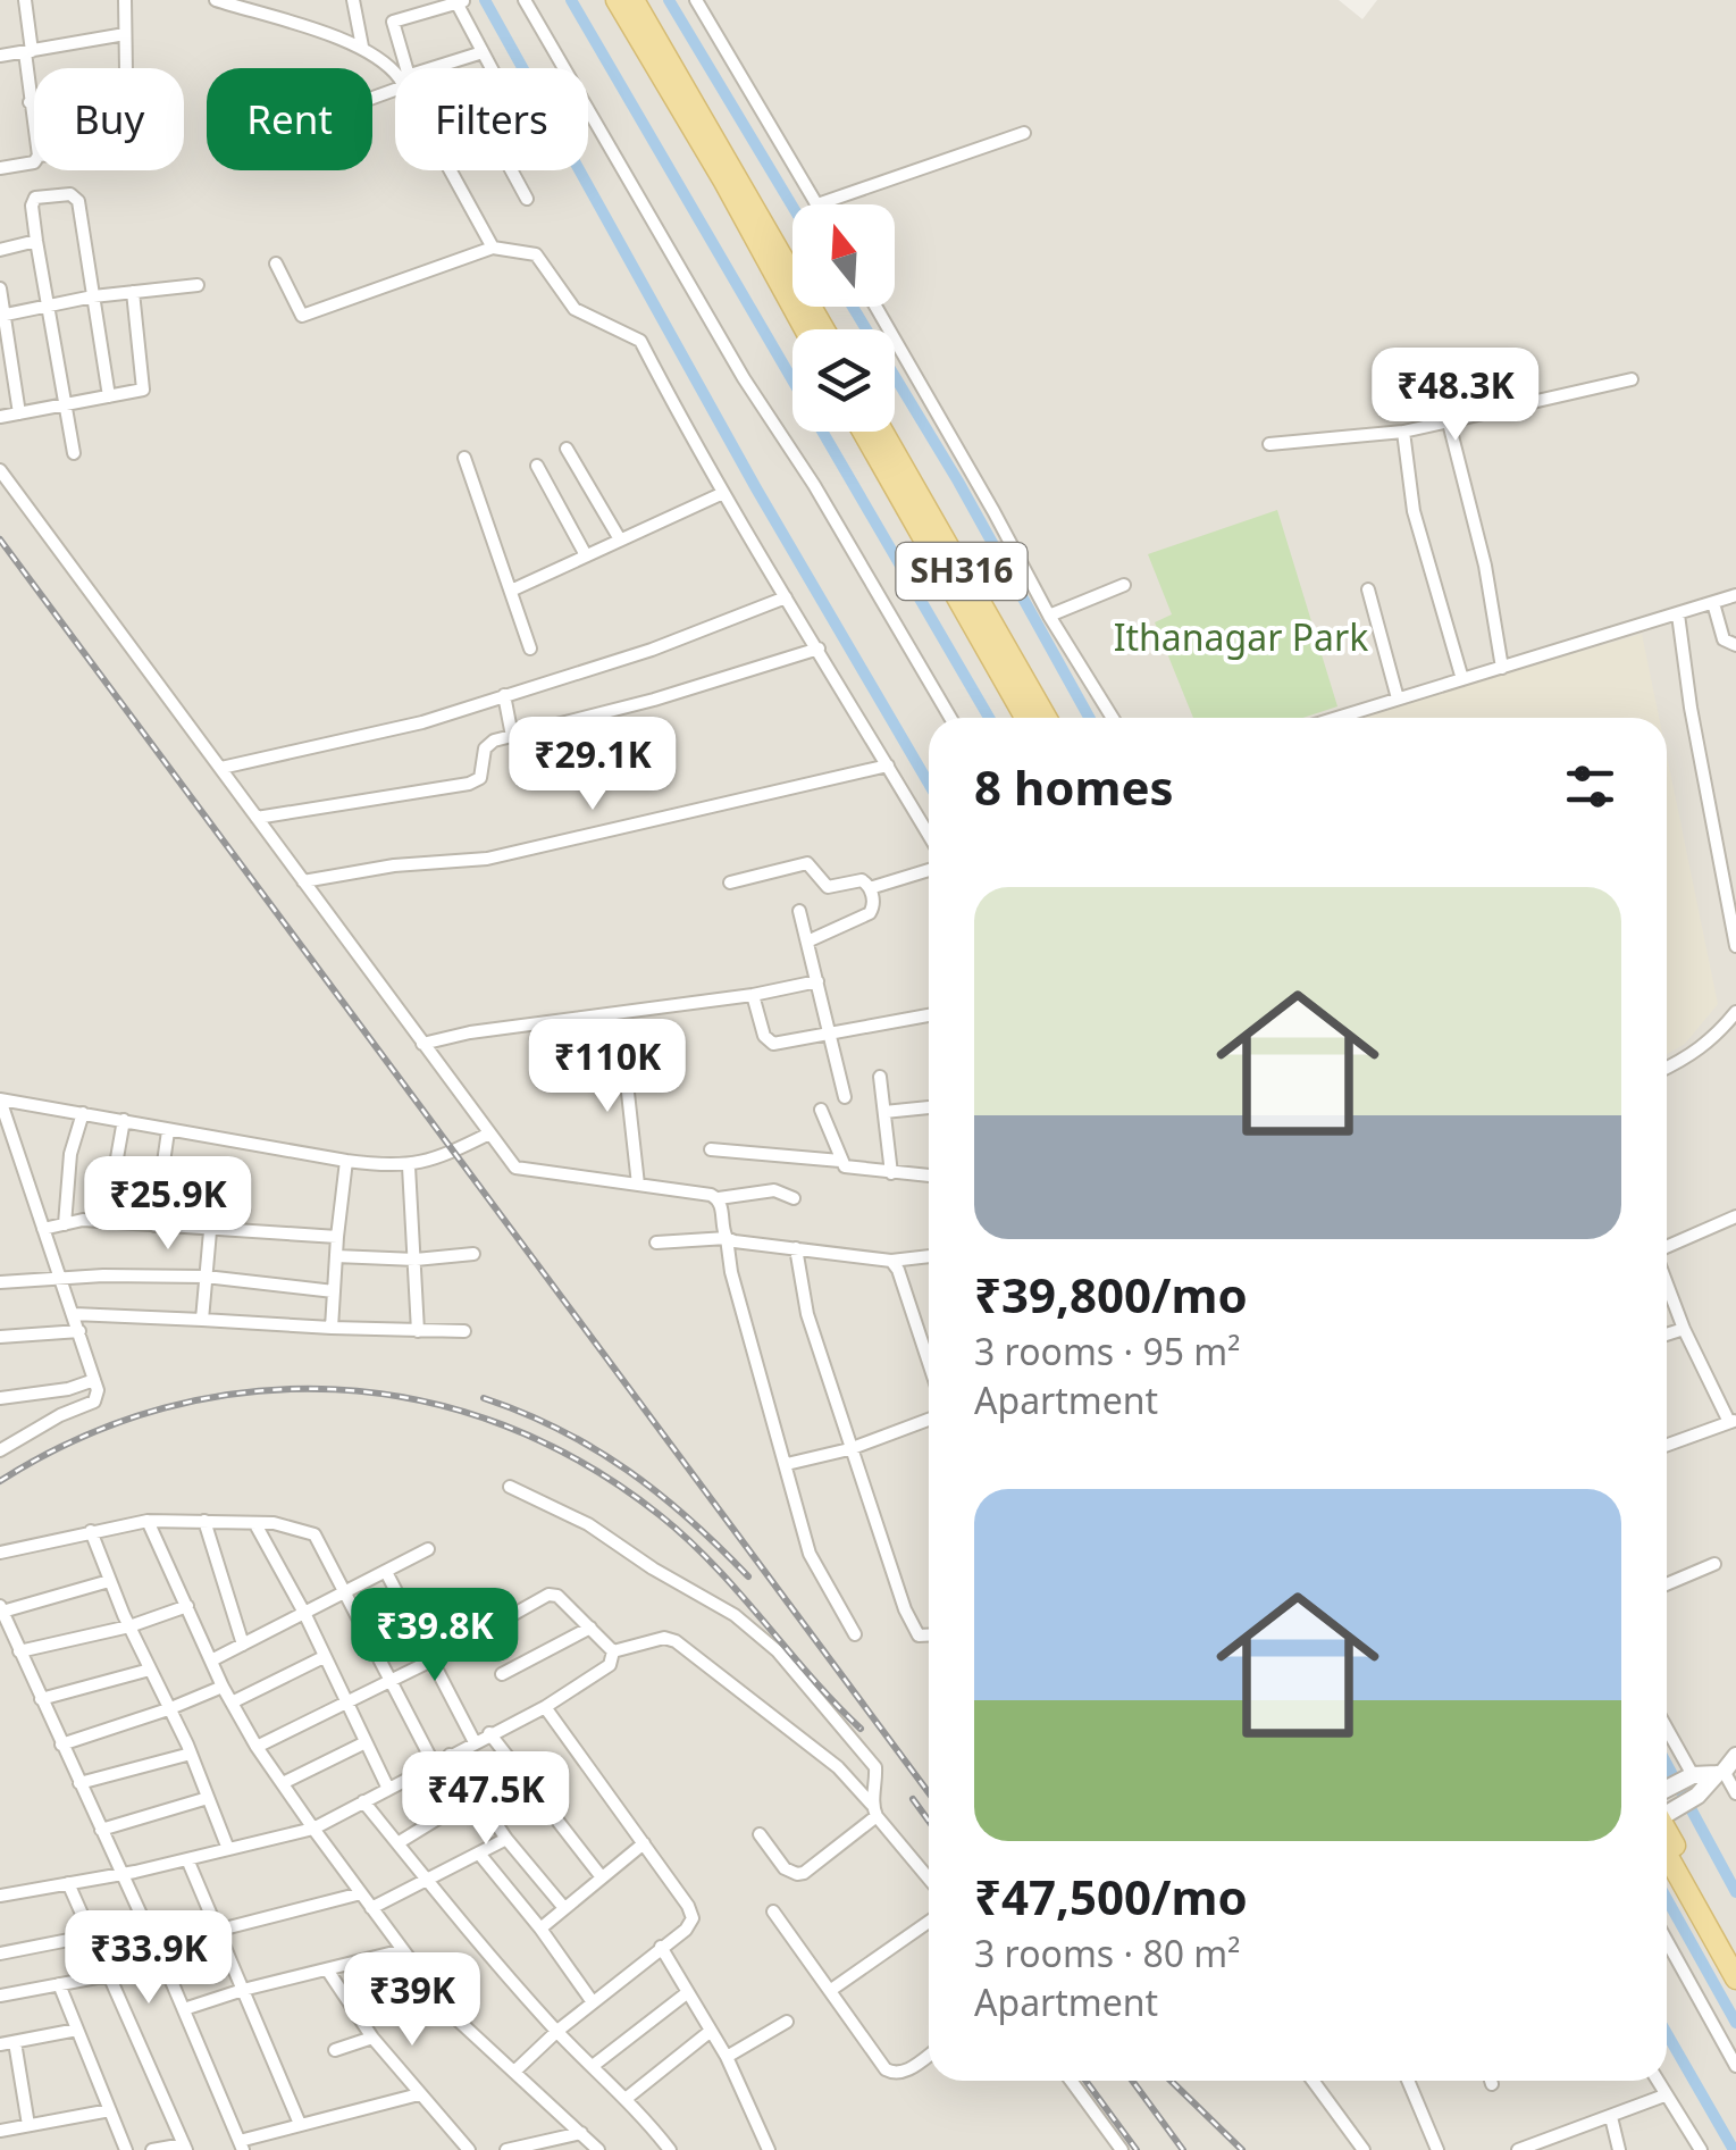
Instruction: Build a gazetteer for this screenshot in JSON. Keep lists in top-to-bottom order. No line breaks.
{"streets":{"main road":["SH316"]},"parks":["Ithanagar Park"],"north":"top","page":{"chip":["Buy","Rent","Filters"],"price":["₹48.3K","₹29.1K","₹110K","₹25.9K","₹39.8K","₹47.5K","₹33.9K","₹39K"],"heading":"8 homes","list":[{"name":"₹39,800/mo","note":"3 rooms · 95 m² · Apartment"},{"name":"₹47,500/mo","note":"3 rooms · 80 m² · Apartment"}]}}
